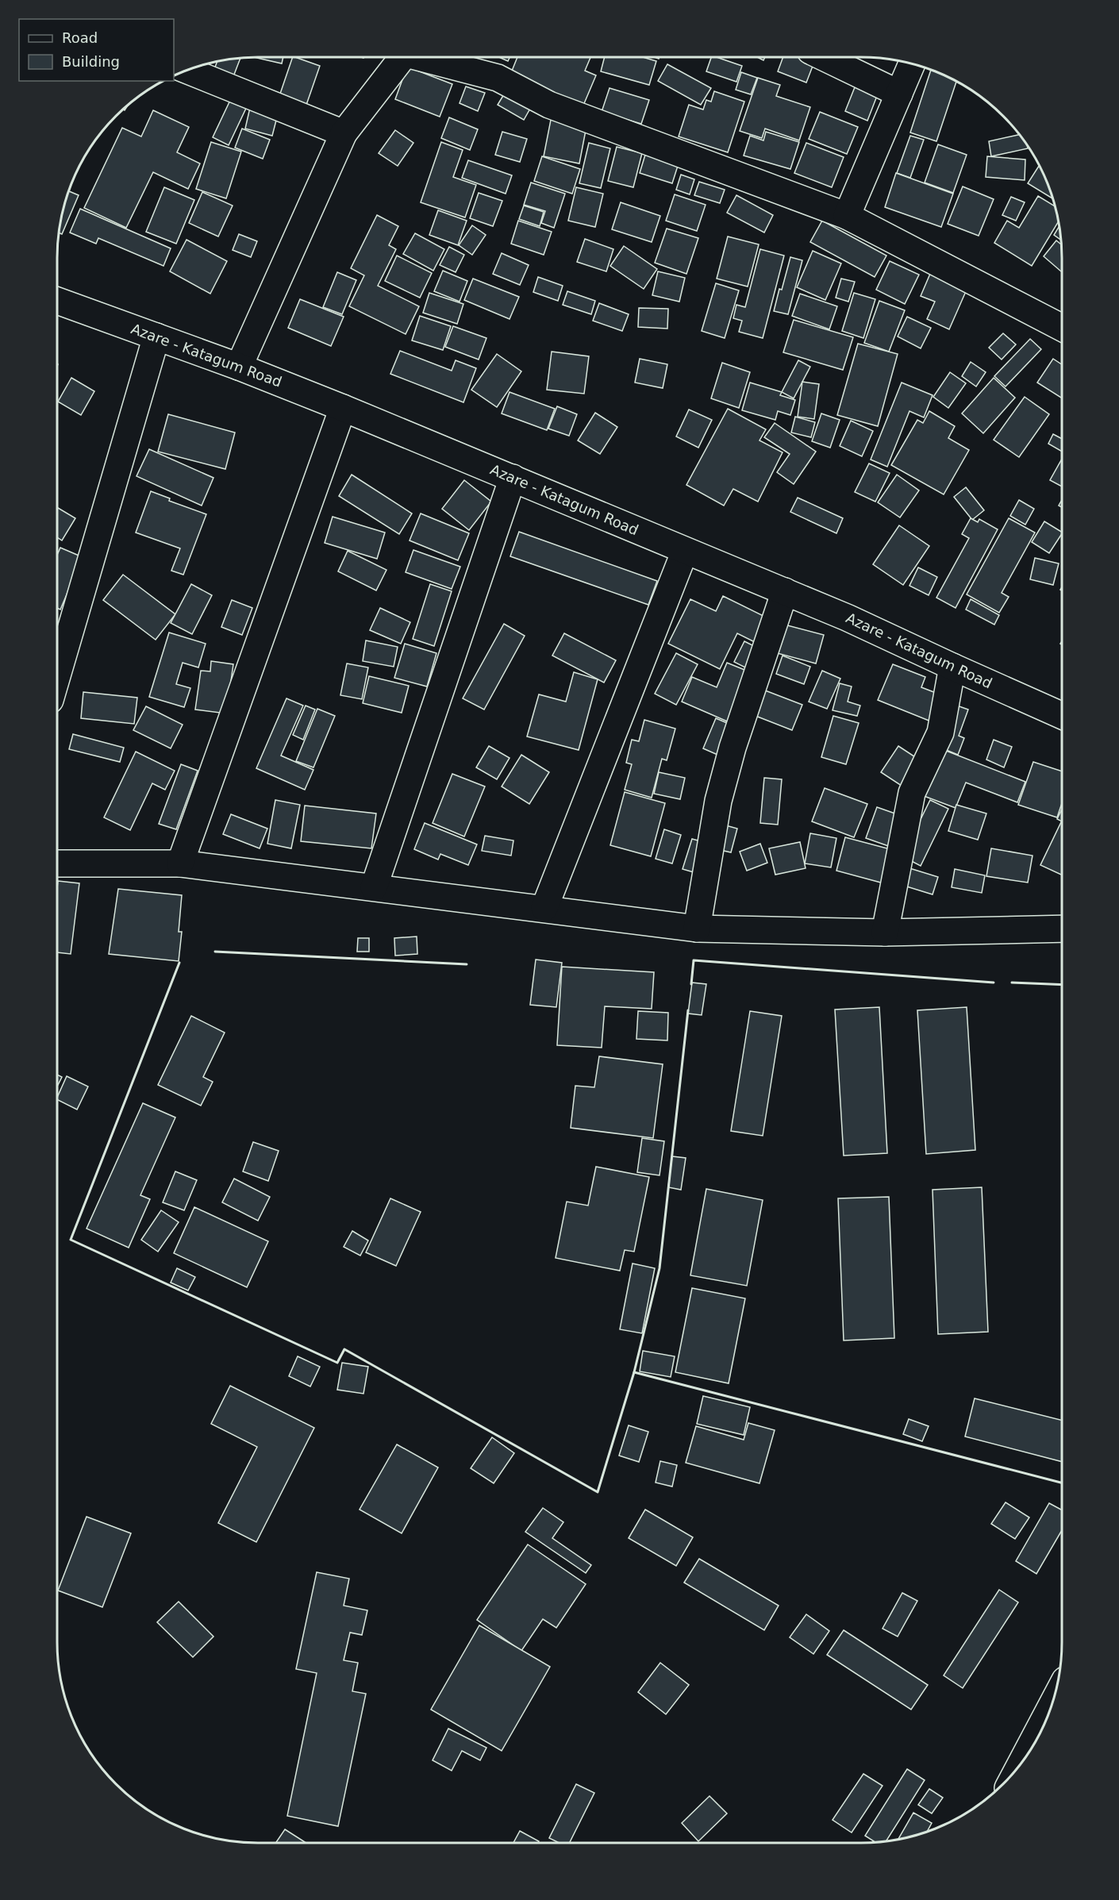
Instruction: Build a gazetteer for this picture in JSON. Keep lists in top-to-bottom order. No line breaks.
{"streets":{"street":["Azare - Katagum Road"]},"legend":["Road","Building"]}
